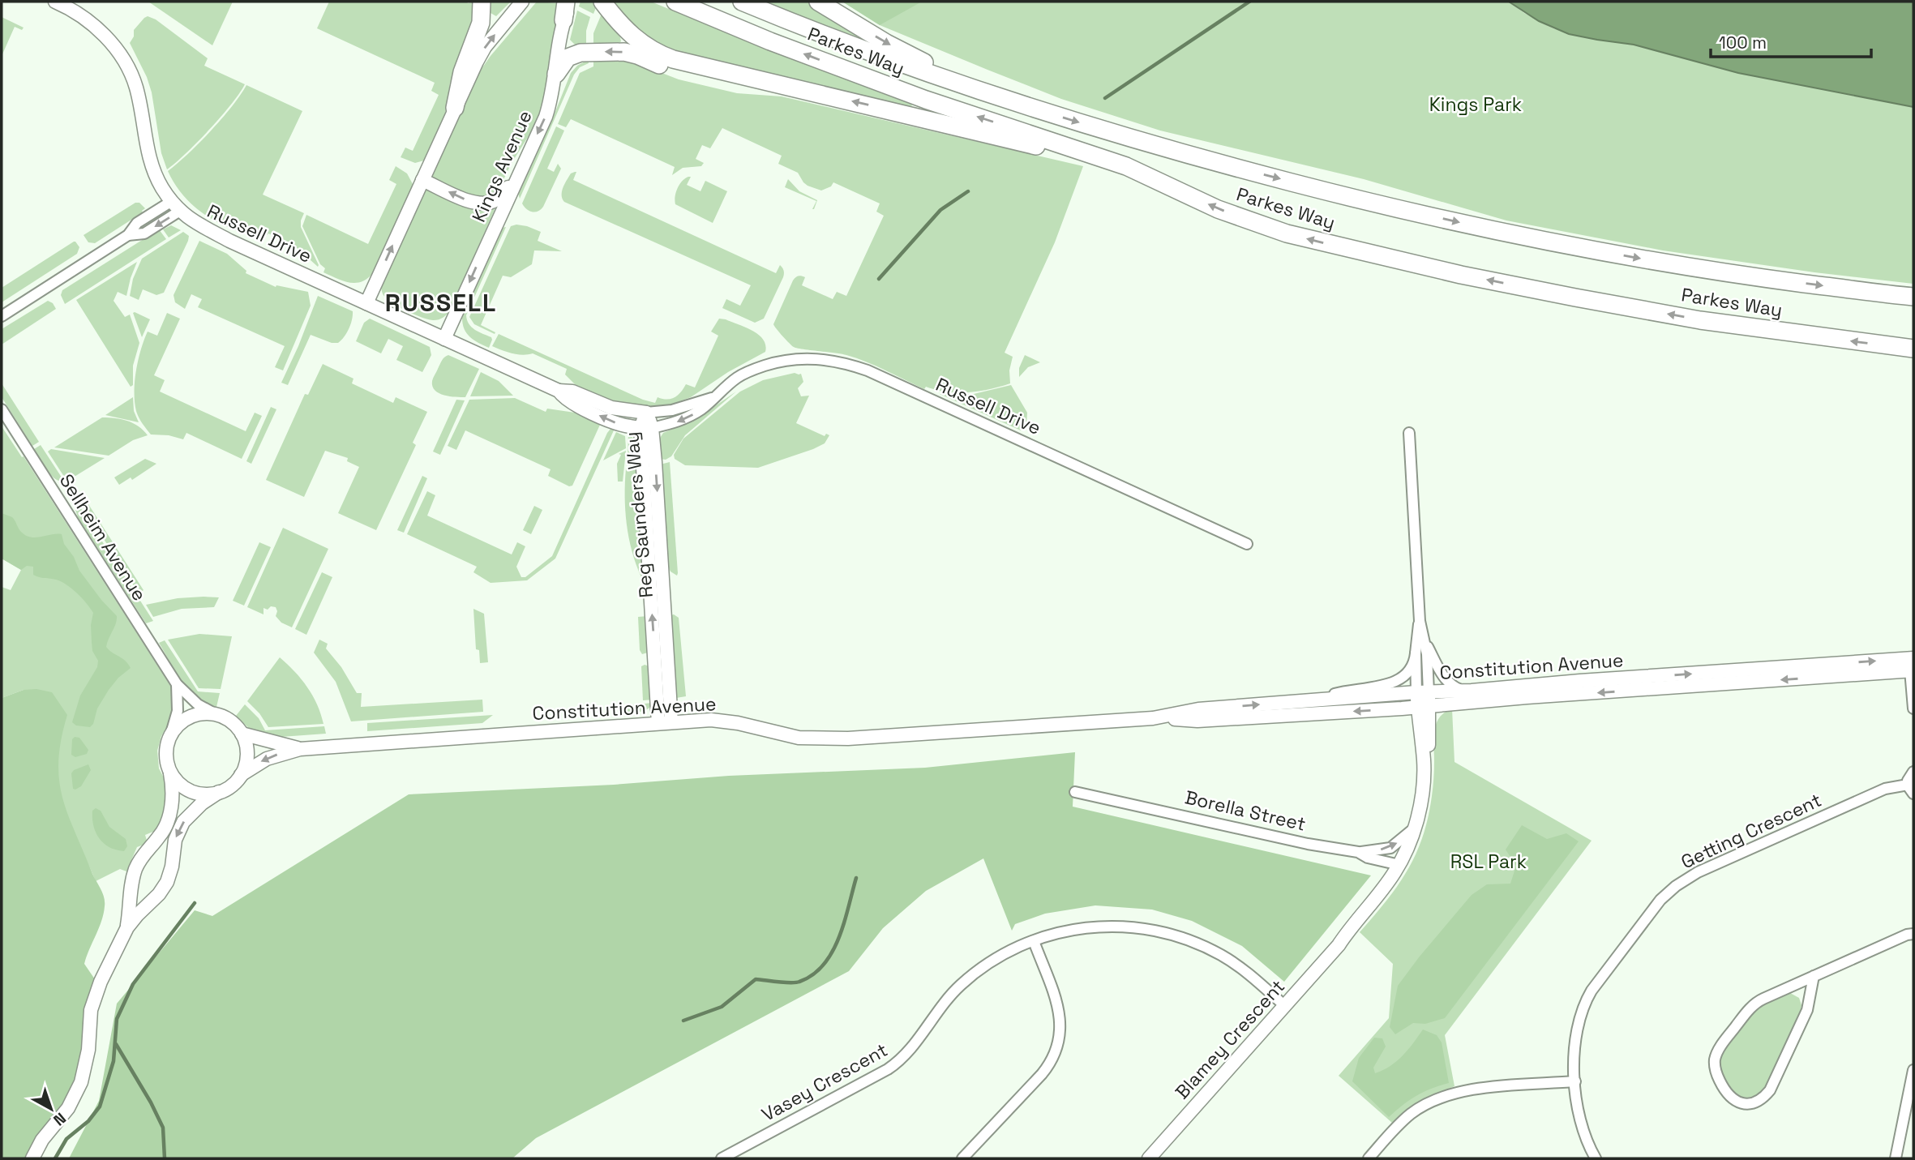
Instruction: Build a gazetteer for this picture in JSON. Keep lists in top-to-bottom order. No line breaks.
{"streets":{"main road":["Parkes Way"],"street":["Kings Avenue","Russell Drive","Reg Saunders Way","Sellheim Avenue","Constitution Avenue","Borella Street","Getting Crescent","Blamey Crescent","Vasey Crescent"]},"crossings":[["Kings Avenue","Russell Drive"],["Russell Drive","Reg Saunders Way"],["Reg Saunders Way","Constitution Avenue"],["Sellheim Avenue","Constitution Avenue"],["Constitution Avenue","Blamey Crescent"],["Borella Street","Blamey Crescent"],["Blamey Crescent","Vasey Crescent"]],"districts":["RUSSELL"],"parks":["Kings Park","RSL Park"],"scale_bar":"100 m","north":"bottom right"}
